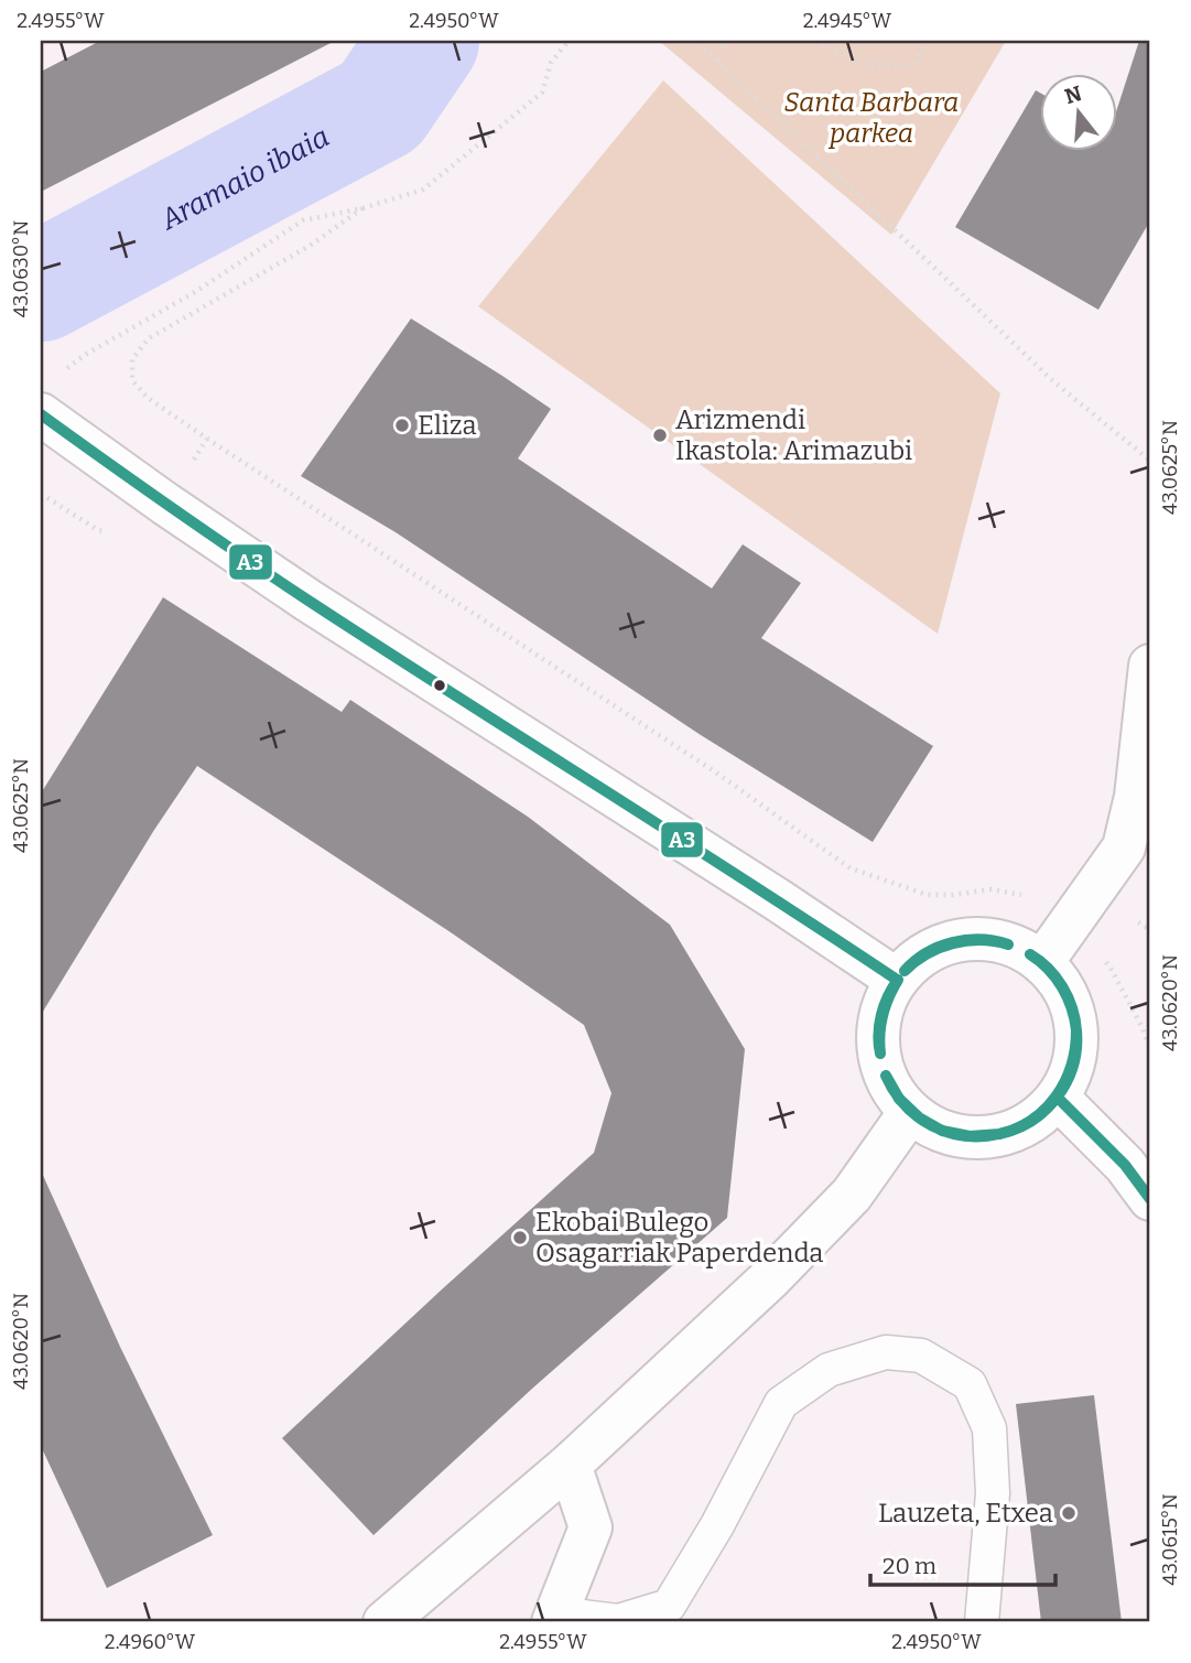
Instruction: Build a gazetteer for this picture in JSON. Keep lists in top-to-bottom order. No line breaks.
{"water":["Aramaio ibaia"],"parks":["Santa Barbara parkea"],"places":["Eliza","Arizmendi Ikastola: Arimazubi","Ekobai Bulego Osagarriak Paperdenda","Lauzeta, Etxea"],"lines":["transit line A3"],"scale_bar":"20 m","north":"top","coordinates":["2.4955°W","2.4950°W","2.4945°W","43.0630°N","43.0625°N","43.0620°N","43.0615°N","2.4960°W"]}
